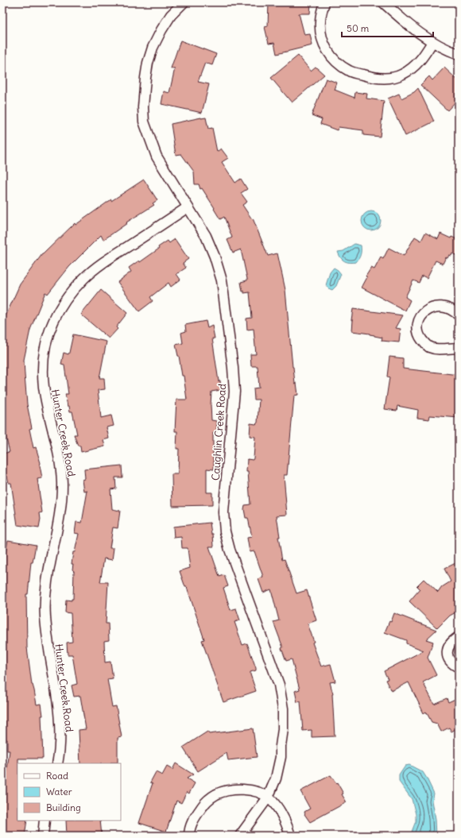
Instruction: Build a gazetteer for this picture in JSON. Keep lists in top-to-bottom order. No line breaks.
{"streets":{"street":["Caughlin Creek Road","Hunter Creek Road"]},"crossings":[["Caughlin Creek Road","Hunter Creek Road"]],"legend":["Road","Water","Building"],"scale_bar":"50 m"}
